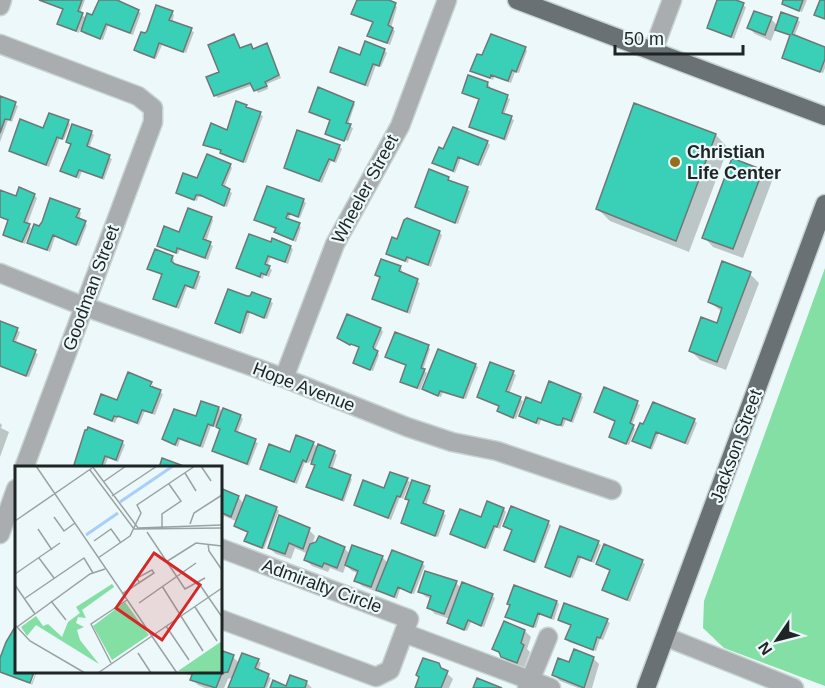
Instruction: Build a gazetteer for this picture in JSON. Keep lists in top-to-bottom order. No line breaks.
{"streets":{"main road":["Jackson Street"],"street":["Wheeler Street","Goodman Street","Hope Avenue","Admiralty Circle"]},"crossings":[["Wheeler Street","Hope Avenue"],["Goodman Street","Hope Avenue"]],"places":["Christian Life Center"],"scale_bar":"50 m","north":"bottom left"}
